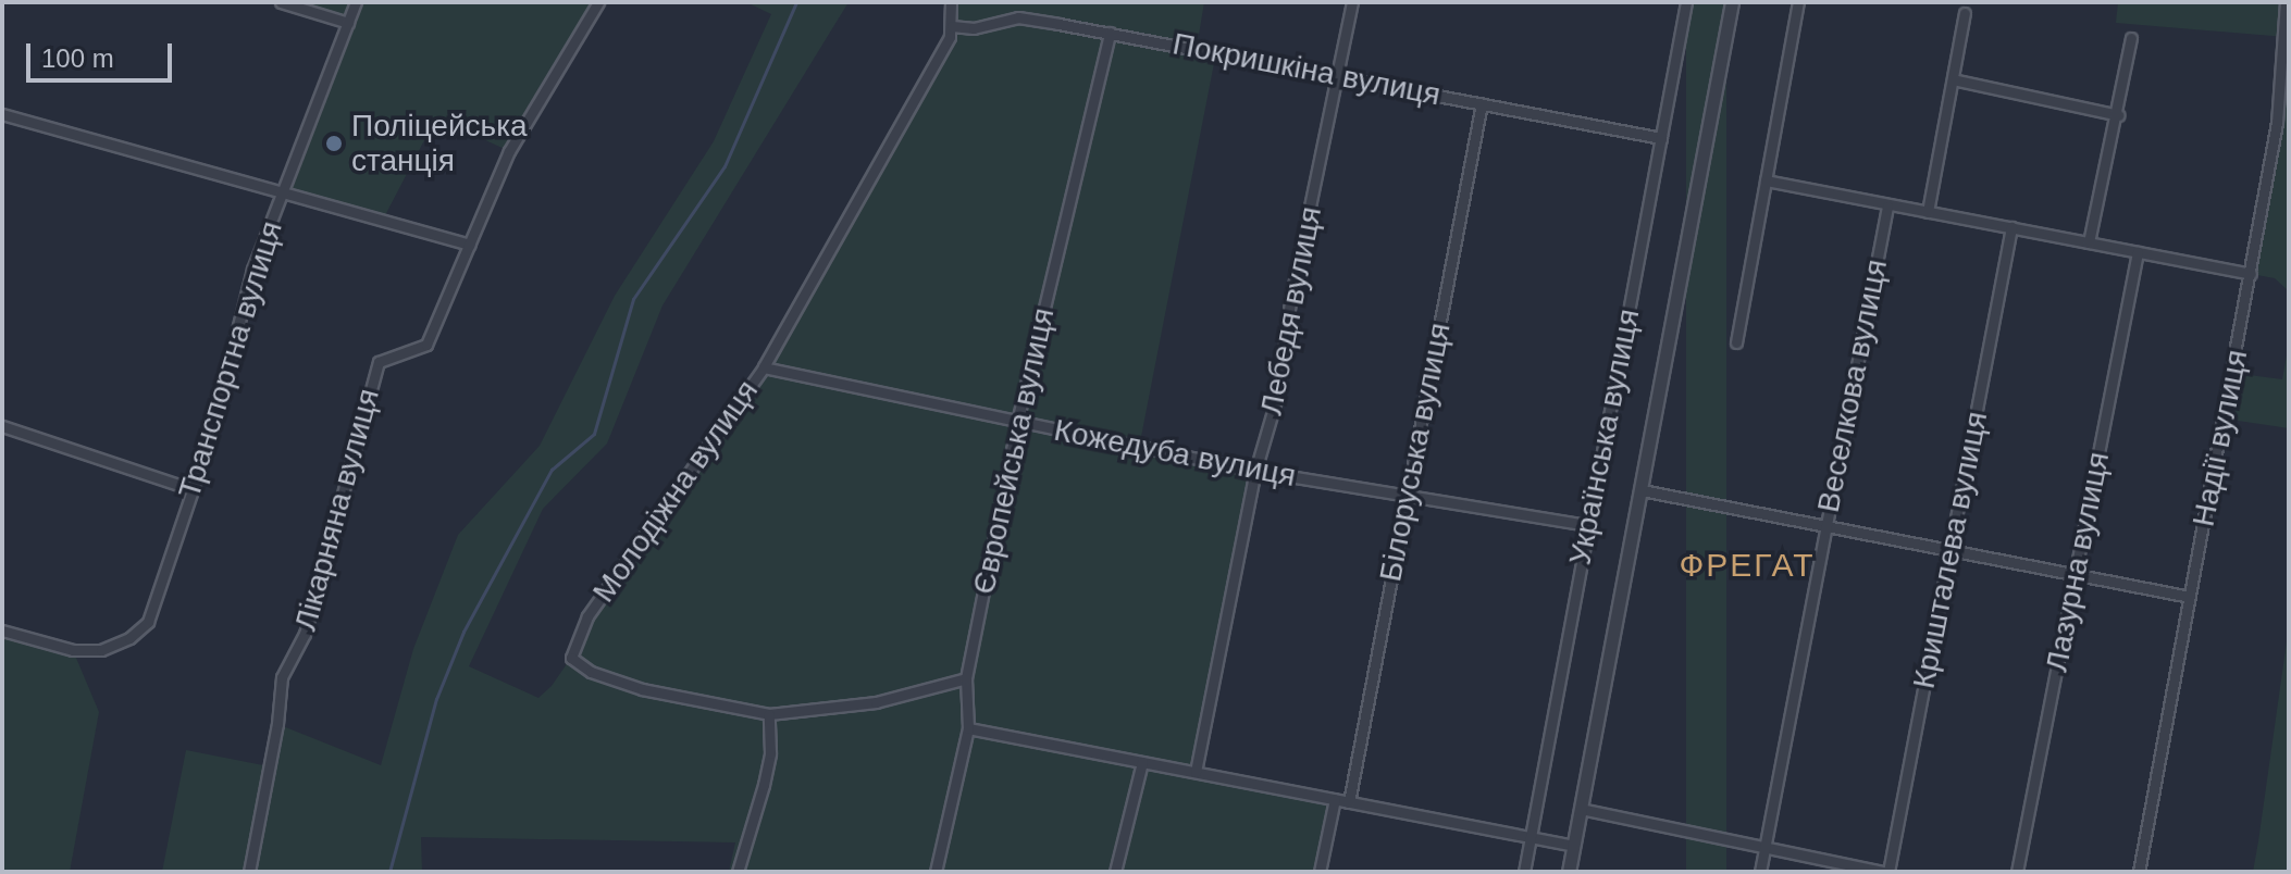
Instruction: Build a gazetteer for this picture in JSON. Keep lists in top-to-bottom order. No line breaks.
{"streets":{"street":["Покришкіна вулиця","Лебедя вулиця","Транспортна вулиця","Веселкова вулиця","Українська вулиця","Надії вулиця","Європейська вулиця","Білоруська вулиця","Кожедуба вулиця","Молодіжна вулиця","Лікарняна вулиця","Кришталева вулиця","Лазурна вулиця"]},"crossings":[["Покришкіна вулиця","Лебедя вулиця"],["Покришкіна вулиця","Українська вулиця"],["Покришкіна вулиця","Європейська вулиця"],["Покришкіна вулиця","Білоруська вулиця"],["Покришкіна вулиця","Молодіжна вулиця"],["Лебедя вулиця","Кожедуба вулиця"],["Українська вулиця","Кожедуба вулиця"],["Європейська вулиця","Кожедуба вулиця"],["Білоруська вулиця","Кожедуба вулиця"],["Кожедуба вулиця","Молодіжна вулиця"]],"districts":["ФРЕГАТ"],"places":["Поліцейська станція"],"scale_bar":"100 m"}
